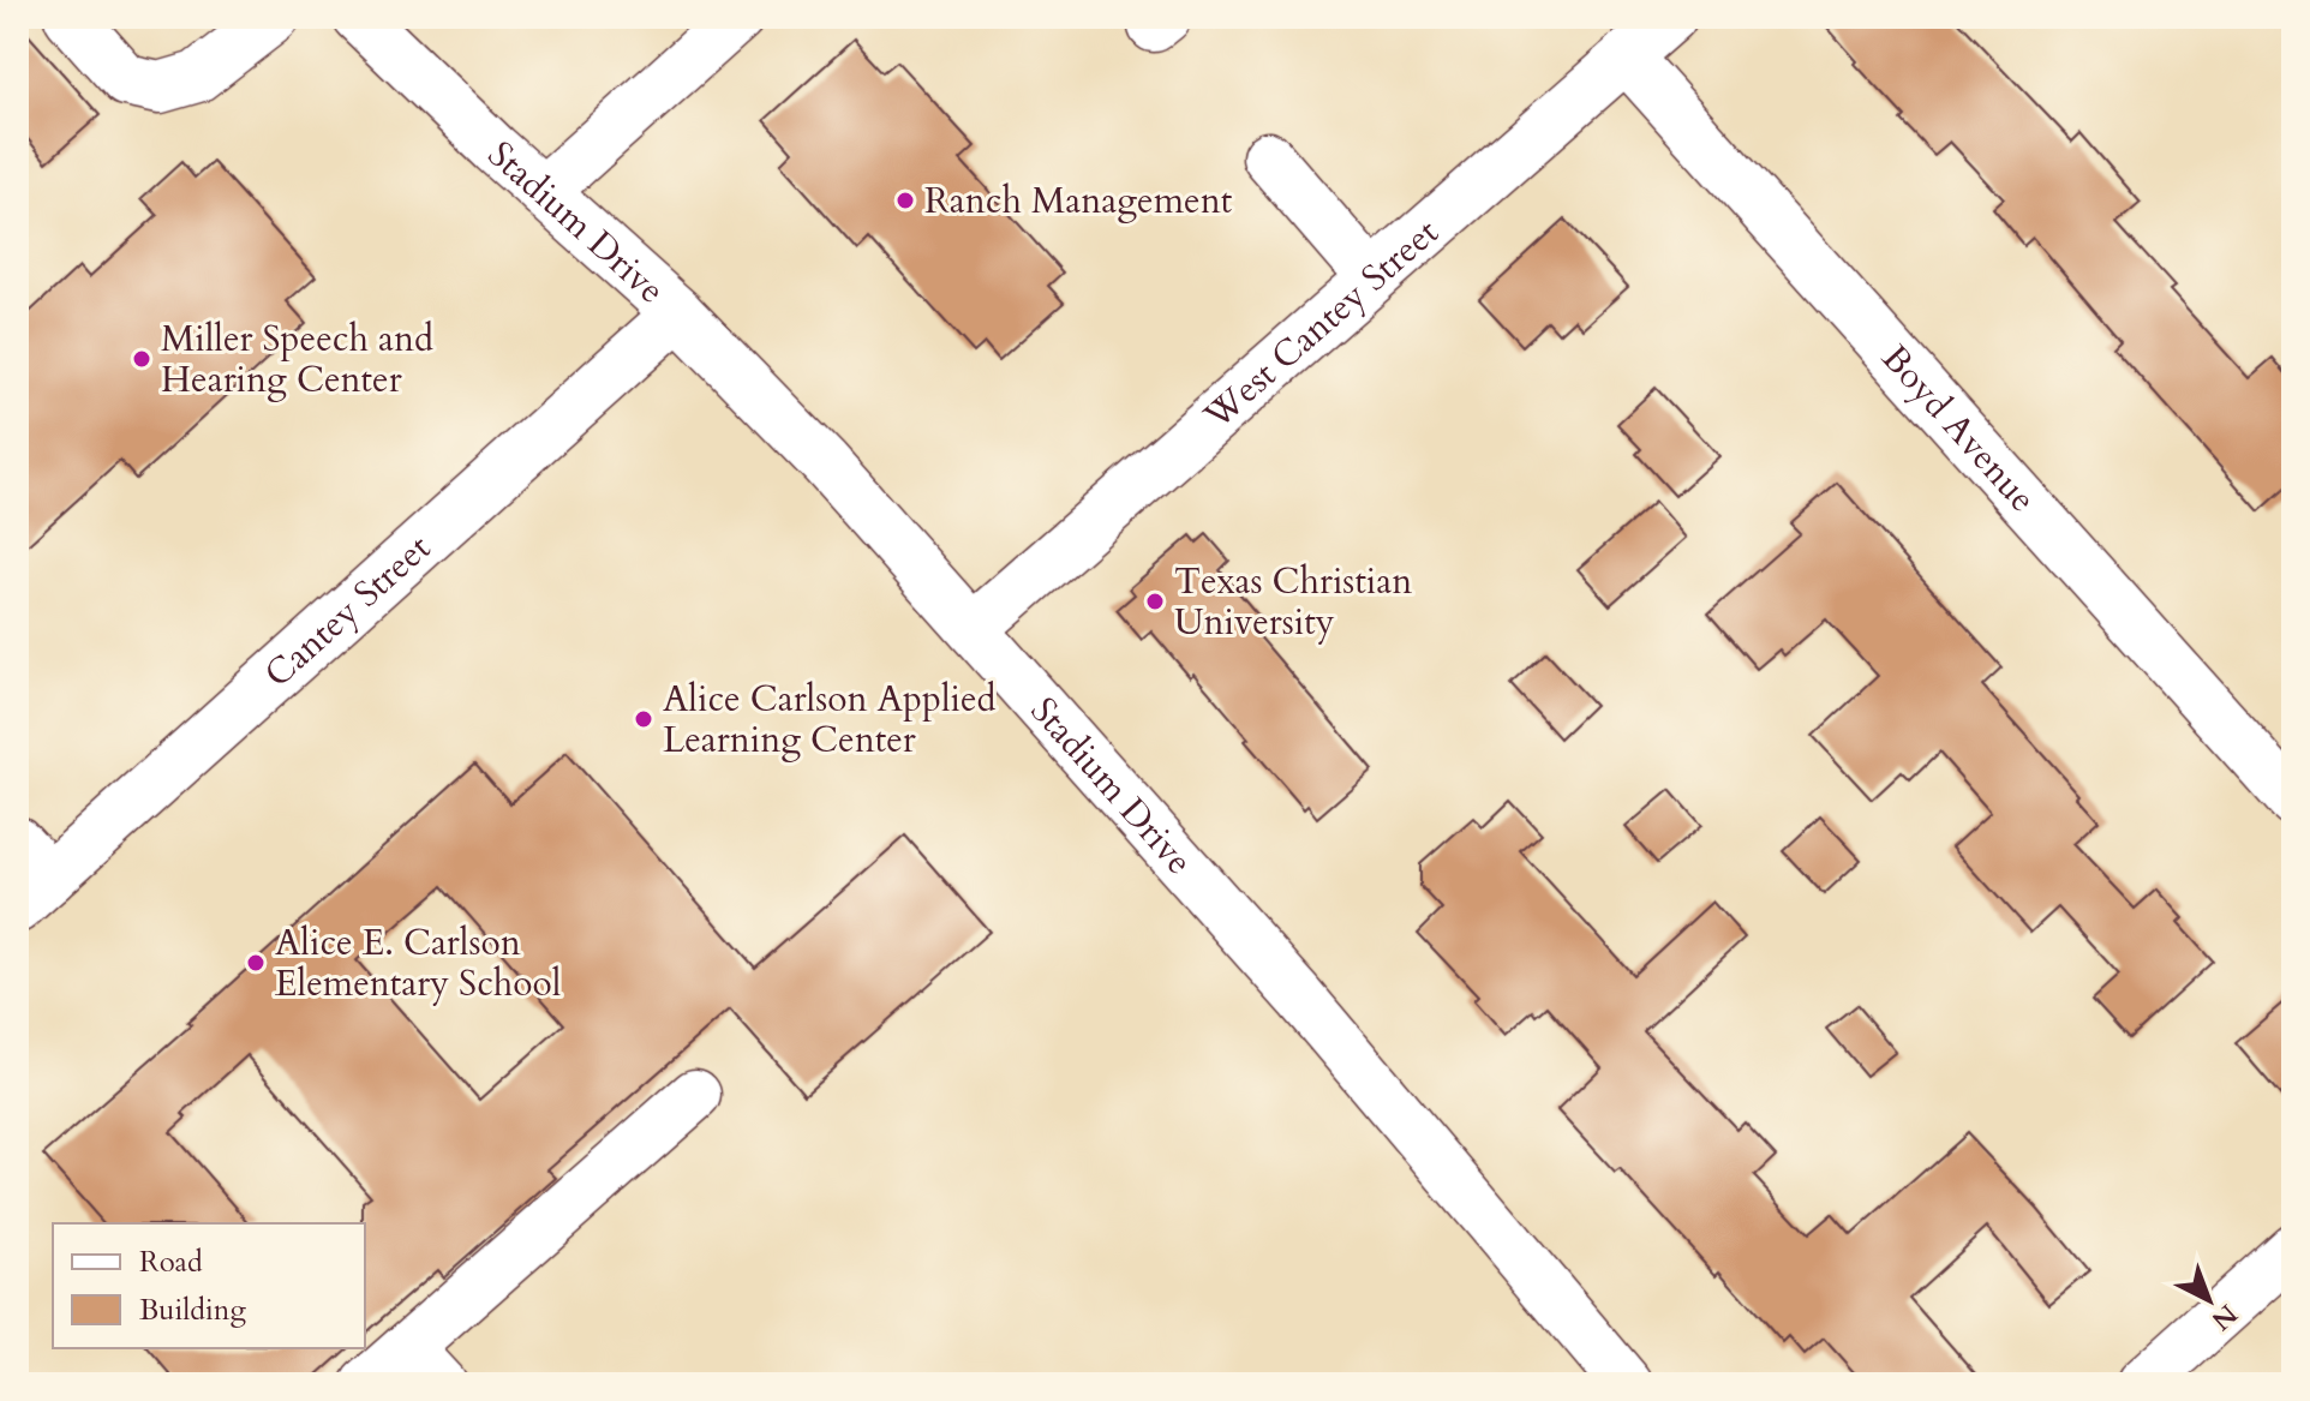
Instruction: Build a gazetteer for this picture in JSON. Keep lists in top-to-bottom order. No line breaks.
{"streets":{"street":["Stadium Drive","West Cantey Street","Boyd Avenue","Cantey Street"]},"crossings":[["Stadium Drive","West Cantey Street"],["Stadium Drive","Cantey Street"],["West Cantey Street","Boyd Avenue"]],"places":["Ranch Management","Miller Speech and Hearing Center","Texas Christian University","Alice Carlson Applied Learning Center","Alice E. Carlson Elementary School"],"legend":["Road","Building"],"north":"bottom right"}
